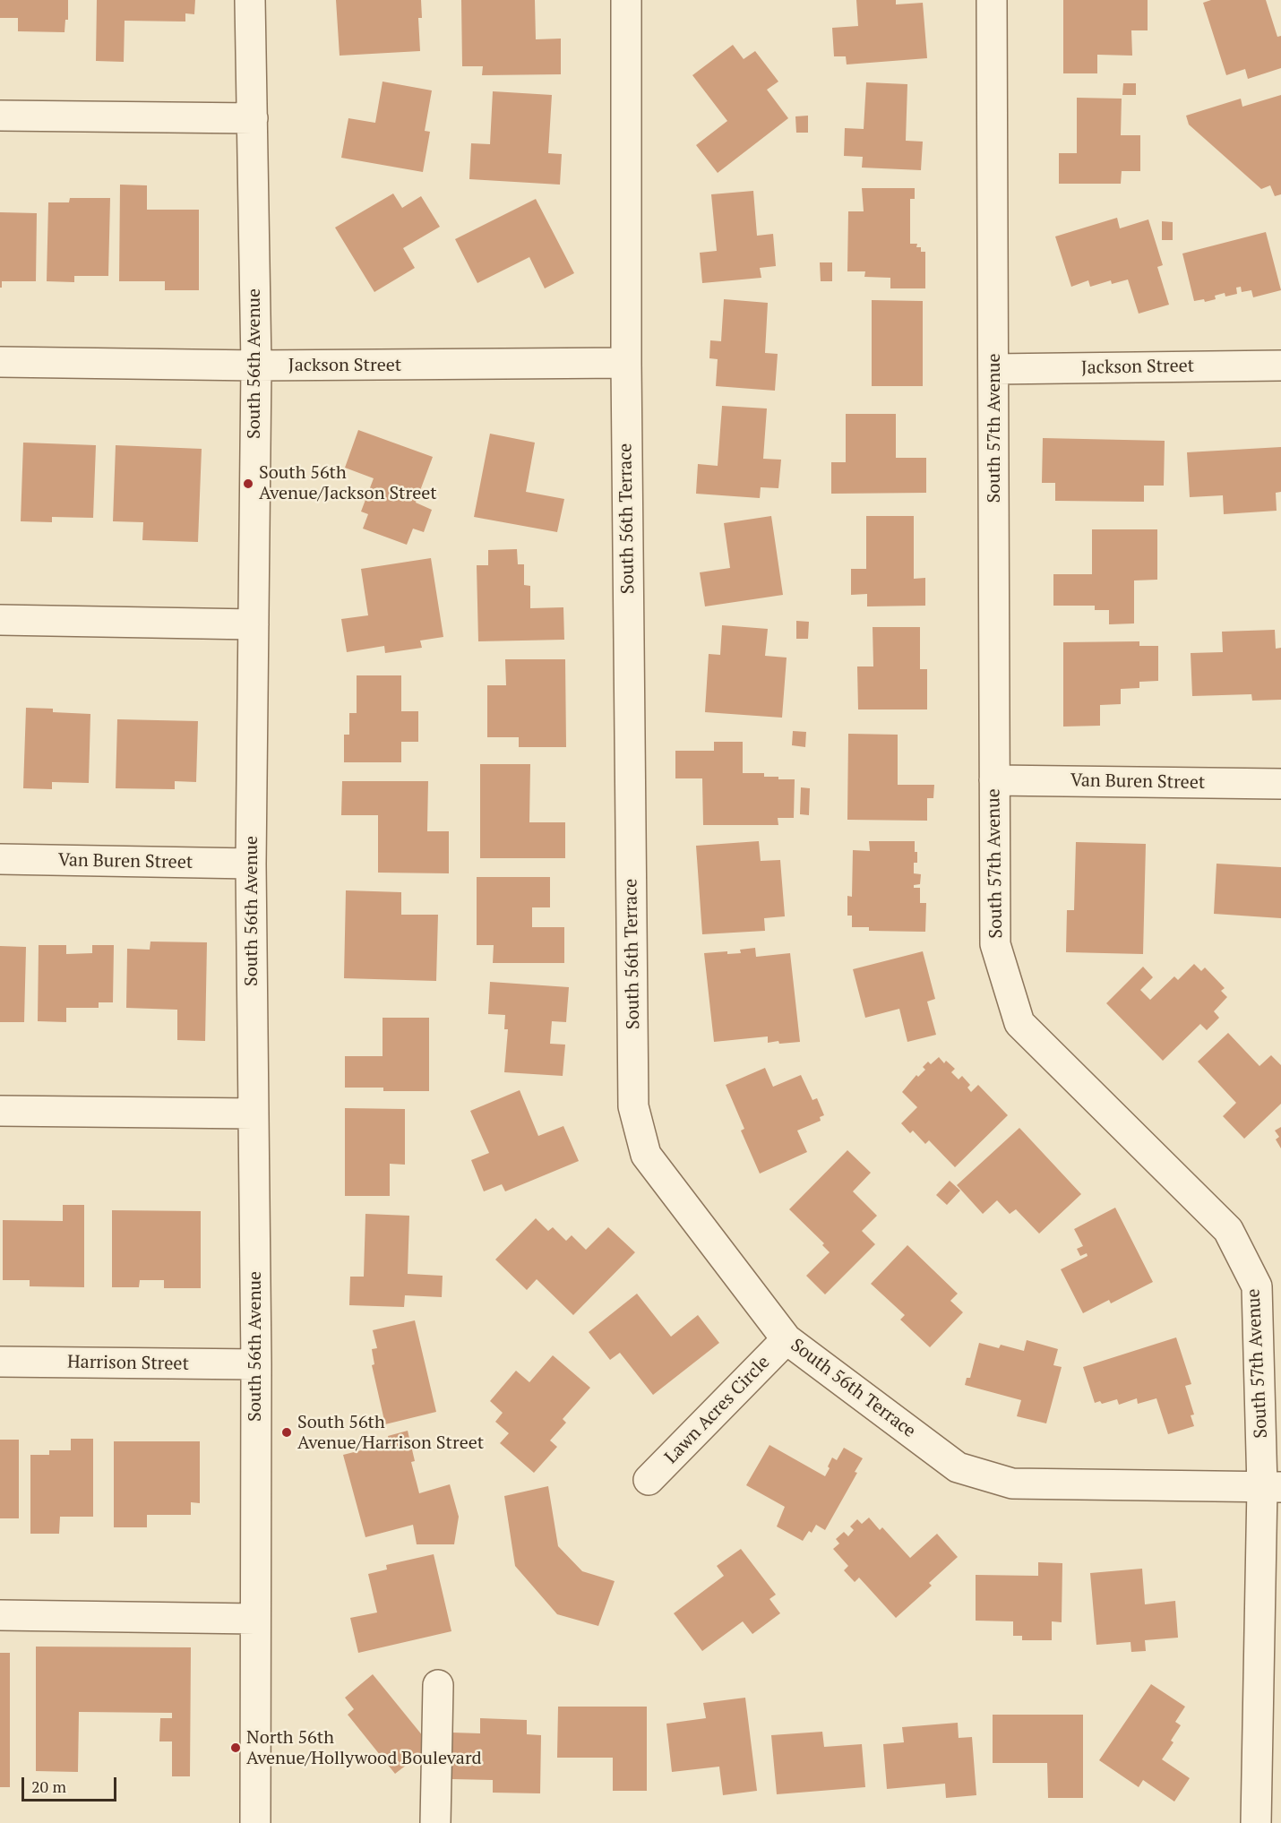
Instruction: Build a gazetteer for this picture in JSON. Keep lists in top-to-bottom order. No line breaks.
{"streets":{"street":["South 56th Avenue","Jackson Street","South 57th Avenue","South 56th Terrace","Van Buren Street","Harrison Street","Lawn Acres Circle"]},"crossings":[["South 56th Avenue","Jackson Street"],["South 56th Avenue","Van Buren Street"],["South 56th Avenue","Harrison Street"],["Jackson Street","South 57th Avenue"],["Jackson Street","South 56th Terrace"],["South 57th Avenue","South 56th Terrace"],["South 57th Avenue","Van Buren Street"],["South 56th Terrace","Lawn Acres Circle"]],"places":["South 56th Avenue/Jackson Street","South 56th Avenue/Harrison Street","North 56th Avenue/Hollywood Boulevard"],"scale_bar":"20 m"}
